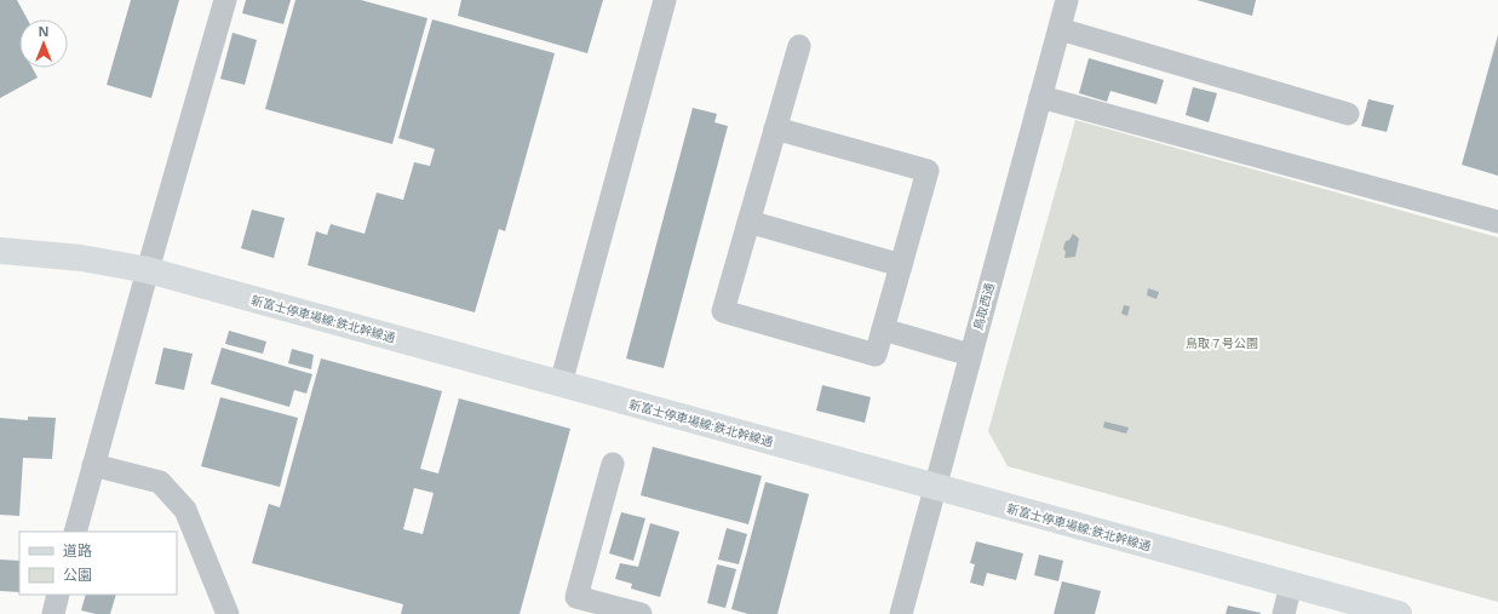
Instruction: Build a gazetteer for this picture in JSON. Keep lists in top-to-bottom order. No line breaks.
{"streets":{"main road":["新富士停車場線:鉄北幹線通"],"street":["鳥取西通"]},"crossings":[["鳥取西通","新富士停車場線:鉄北幹線通"]],"parks":["鳥取７号公園"],"legend":["道路","公園"],"north":"top"}
